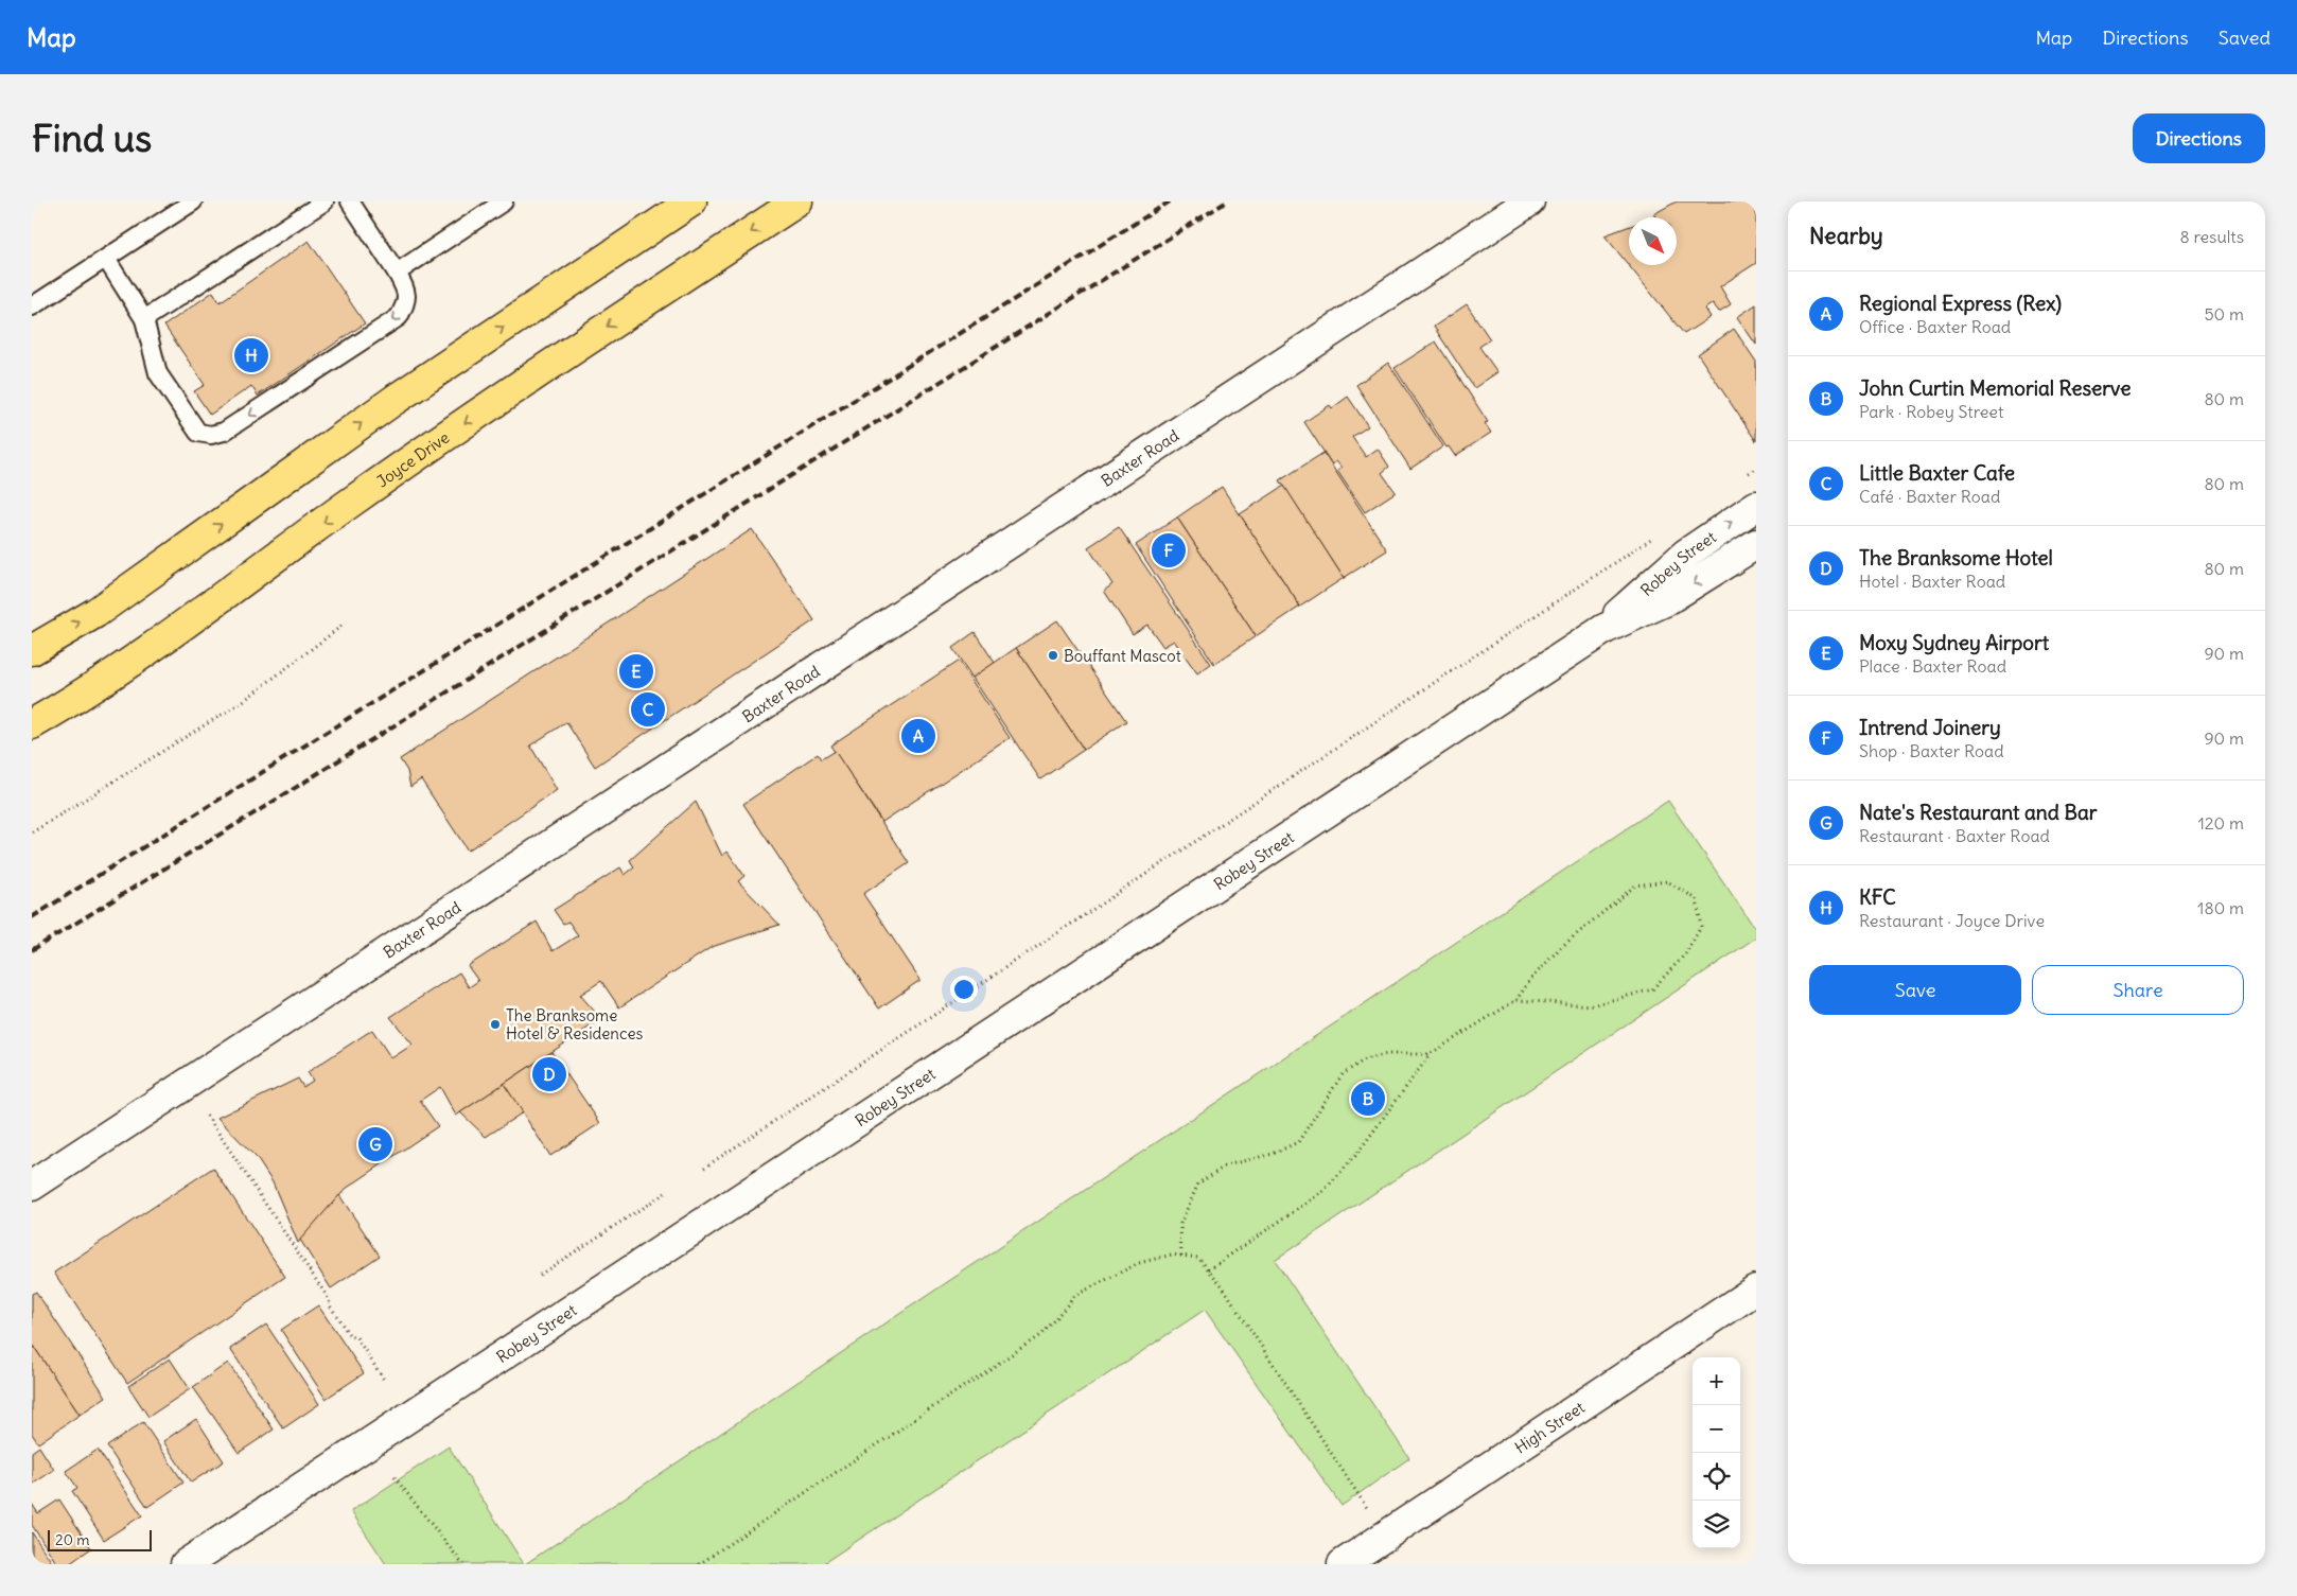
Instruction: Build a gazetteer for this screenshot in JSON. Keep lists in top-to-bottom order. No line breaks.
{"streets":{"main road":["Joyce Drive"],"street":["Baxter Road","Robey Street","High Street"]},"places":["Bouffant Mascot","The Branksome Hotel & Residences"],"scale_bar":"20 m","north":"bottom right","page":{"header":"Map","nav":["Map","Directions","Saved"],"buttons":["Directions",["Save","Share"]],"title":"Find us","heading":["Nearby","8 results"],"list":[{"mark":"A","name":"Regional Express (Rex)","note":"Office · Baxter Road","value":"50 m"},{"mark":"B","name":"John Curtin Memorial Reserve","note":"Park · Robey Street","value":"80 m"},{"mark":"C","name":"Little Baxter Cafe","note":"Café · Baxter Road","value":"80 m"},{"mark":"D","name":"The Branksome Hotel","note":"Hotel · Baxter Road","value":"80 m"},{"mark":"E","name":"Moxy Sydney Airport","note":"Place · Baxter Road","value":"90 m"},{"mark":"F","name":"Intrend Joinery","note":"Shop · Baxter Road","value":"90 m"},{"mark":"G","name":"Nate's Restaurant and Bar","note":"Restaurant · Baxter Road","value":"120 m"},{"mark":"H","name":"KFC","note":"Restaurant · Joyce Drive","value":"180 m"}],"pins":["H","F","E","C","A","D","B","G"],"map_buttons":["+","−"],"scale":"20 m"}}
